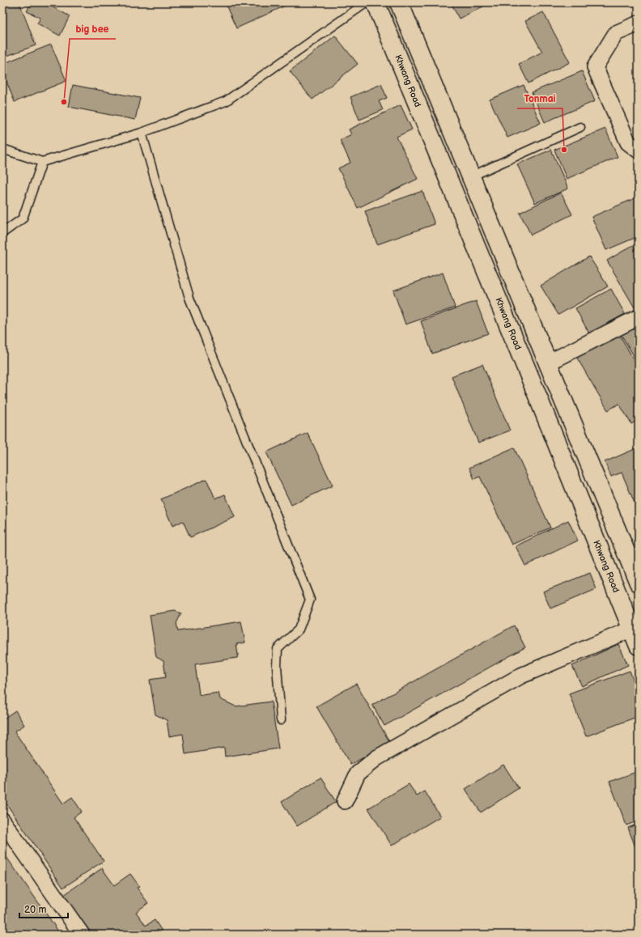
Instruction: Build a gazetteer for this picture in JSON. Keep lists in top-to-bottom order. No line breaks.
{"streets":{"main road":["Khwang Road"]},"places":["big bee","Tonmai"],"scale_bar":"20 m"}
